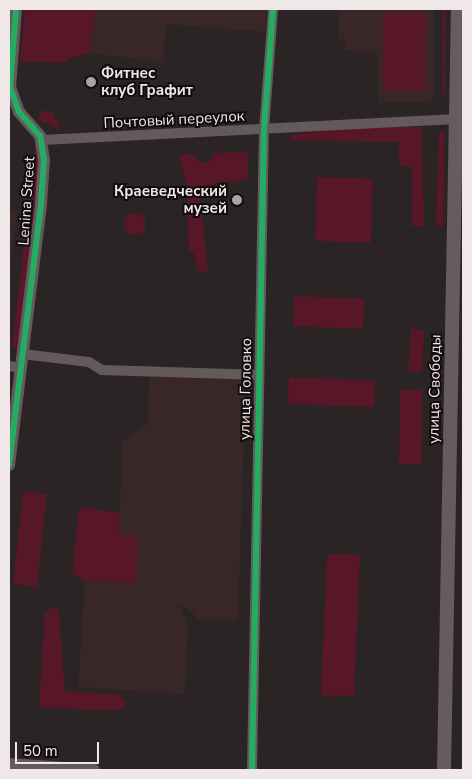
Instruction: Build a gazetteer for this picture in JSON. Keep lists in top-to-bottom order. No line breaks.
{"streets":{"main road":["улица Свободы"],"street":["Почтовый переулок","Lenina Street","улица Головко"]},"crossings":[["Почтовый переулок","Lenina Street"],["Почтовый переулок","улица Головко"],["Почтовый переулок","улица Свободы"]],"places":["Фитнес клуб Графит","Краеведческий музей"],"scale_bar":"50 m"}
